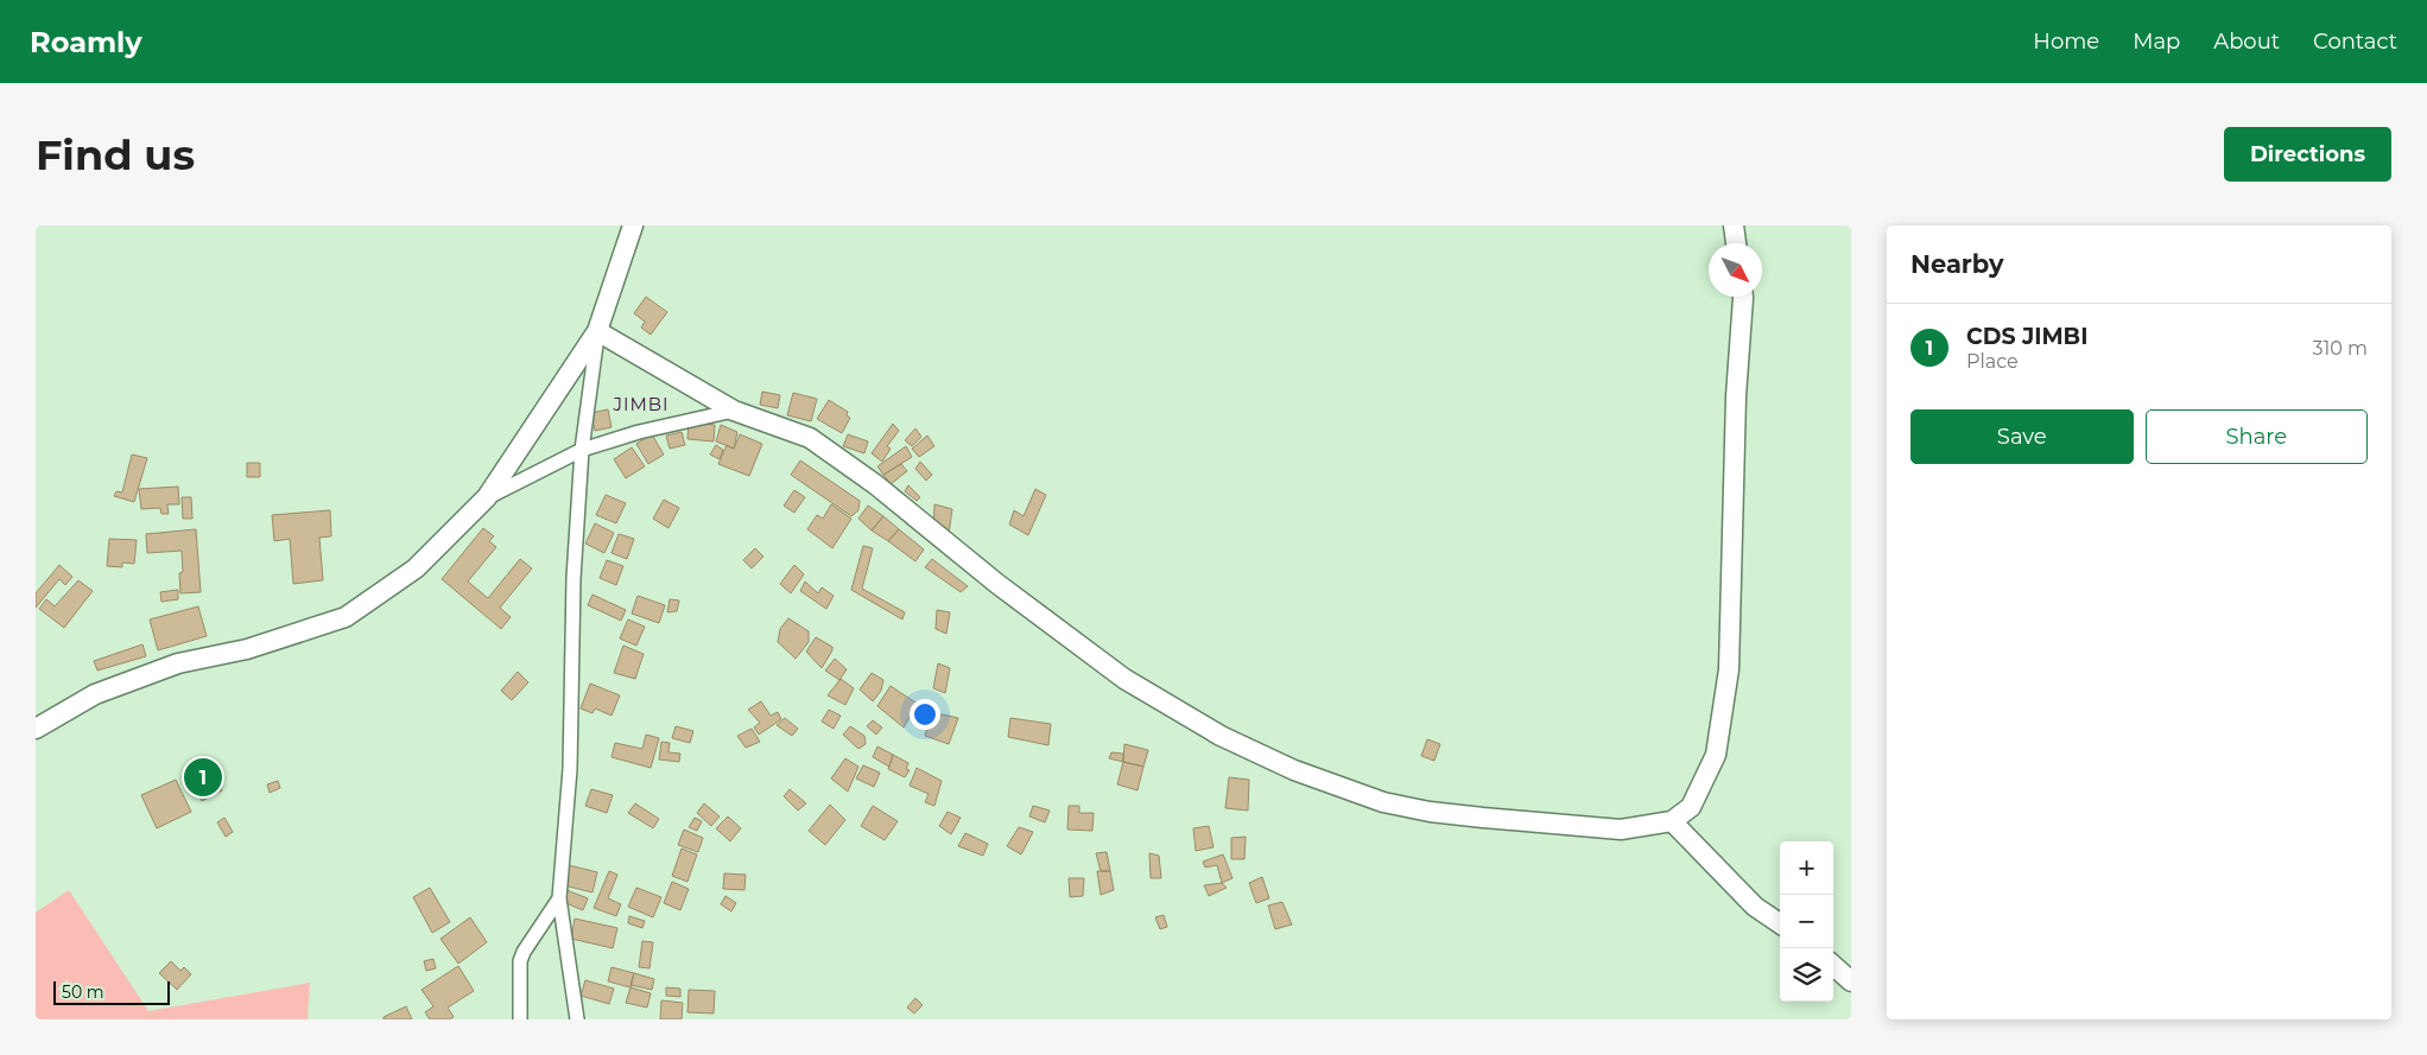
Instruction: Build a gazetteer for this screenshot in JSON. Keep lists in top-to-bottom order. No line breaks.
{"districts":["JIMBI"],"scale_bar":"50 m","north":"bottom right","page":{"header":"Roamly","nav":["Home","Map","About","Contact"],"buttons":["Directions",["Save","Share"]],"title":"Find us","heading":"Nearby","list":[{"mark":"1","name":"CDS JIMBI","note":"Place","value":"310 m"}],"pins":"1","map_buttons":["+","−"],"scale":"50 m"}}
